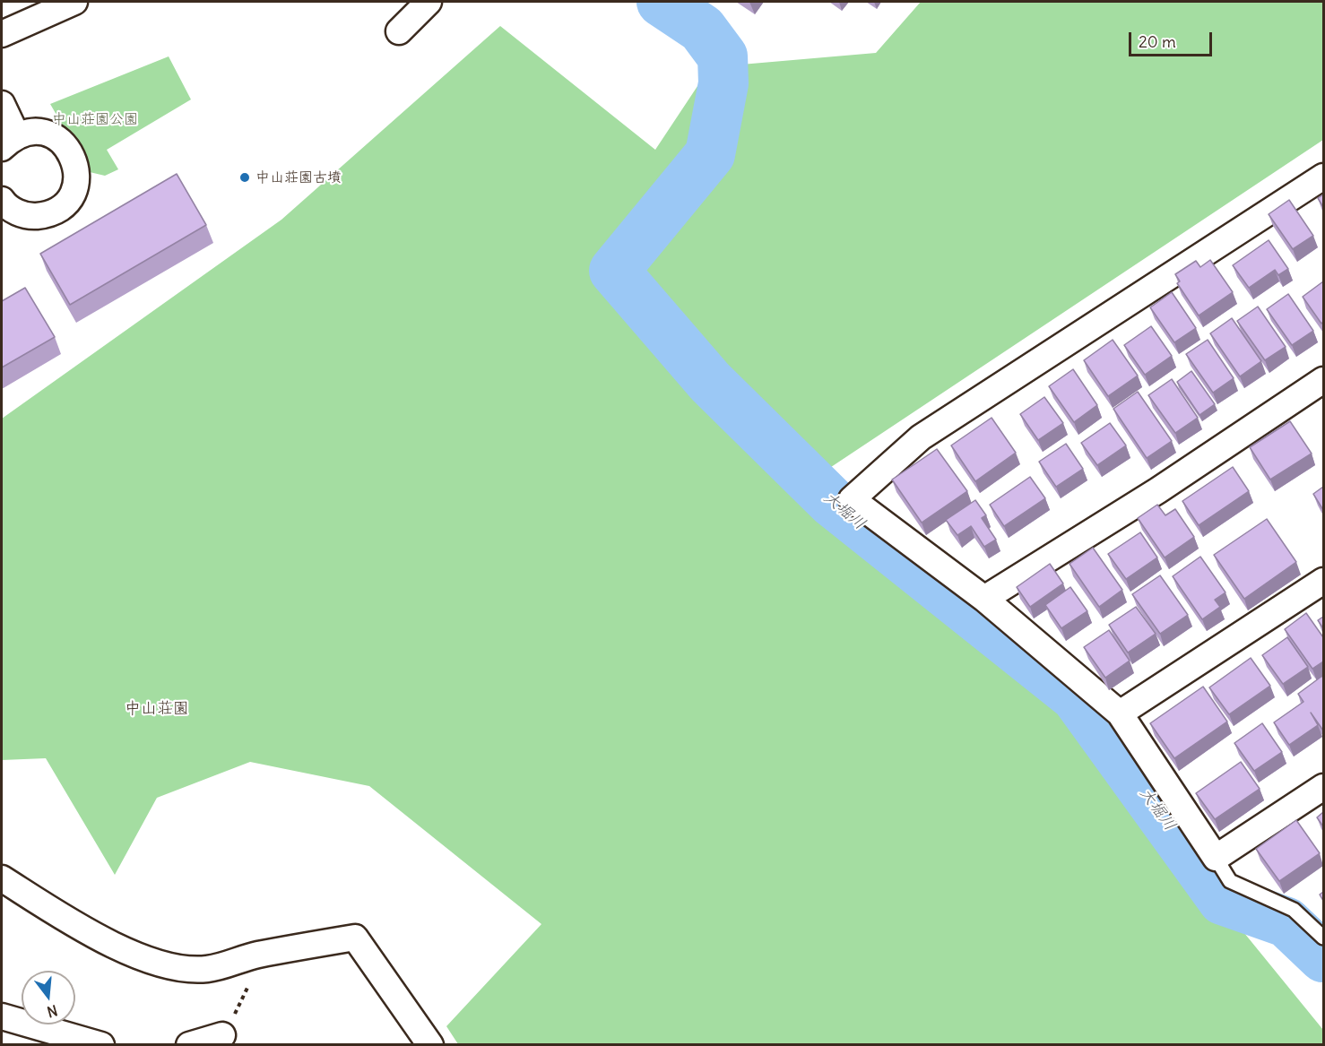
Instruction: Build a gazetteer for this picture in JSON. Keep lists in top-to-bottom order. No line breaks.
{"districts":["中山荘園"],"water":["大堀川"],"parks":["中山荘園公園"],"places":["中山荘園古墳"],"scale_bar":"20 m","north":"bottom"}
